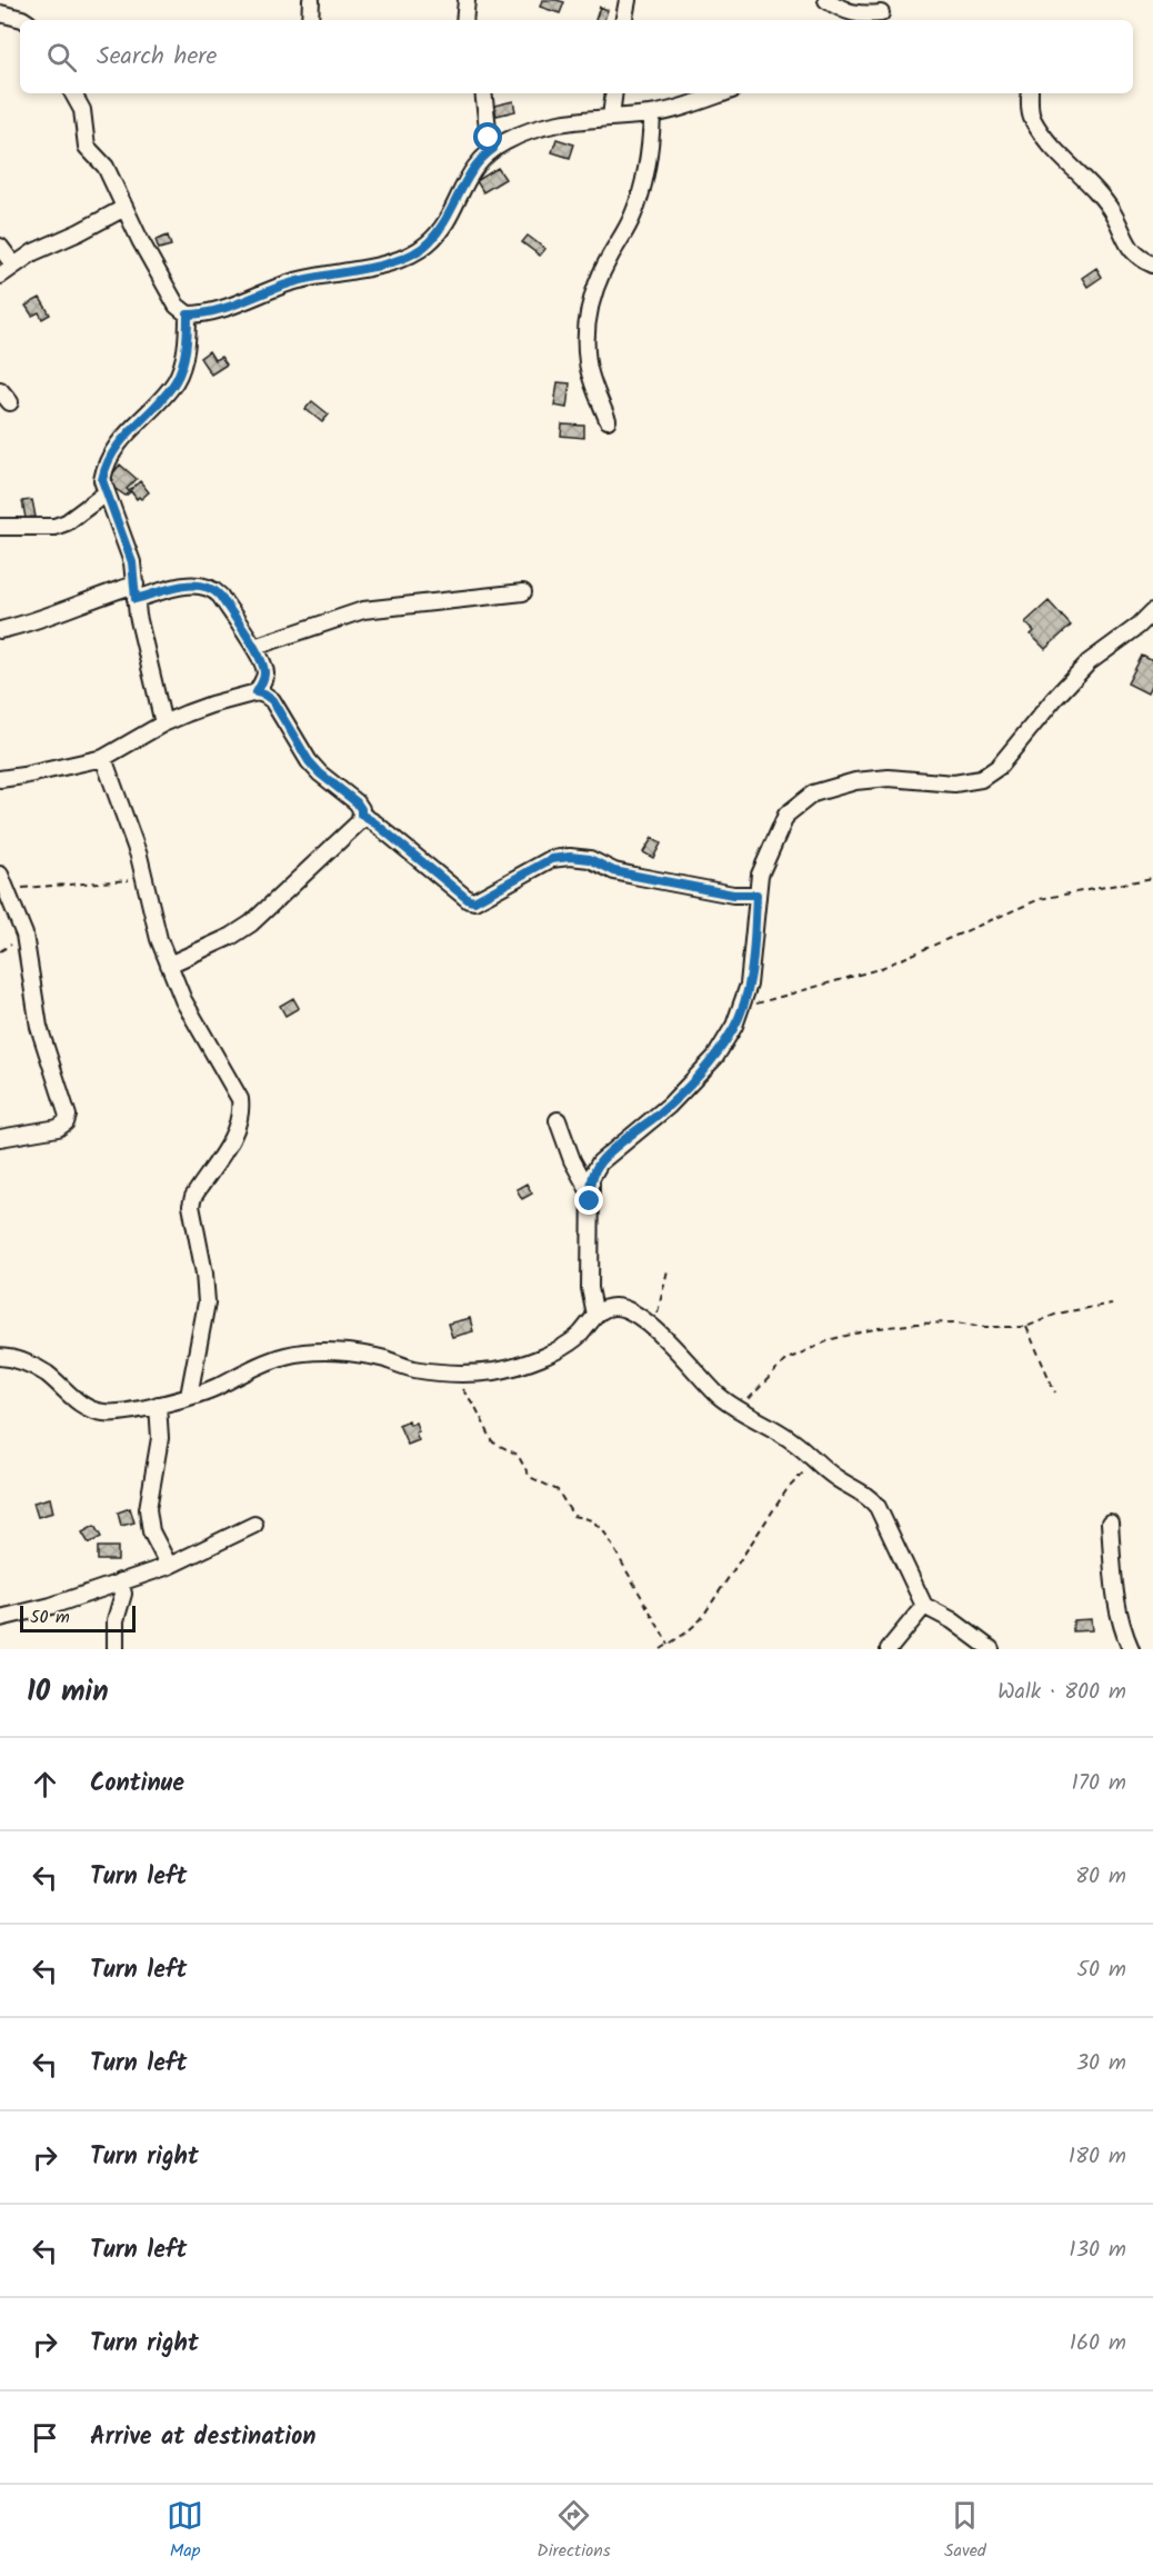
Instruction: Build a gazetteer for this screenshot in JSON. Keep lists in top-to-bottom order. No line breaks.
{"scale_bar":"50 m","page":{"search":"Search here","scale":"50 m","heading":["10 min","Walk · 800 m"],"list":[["Continue","170 m"],["Turn left","80 m"],["Turn left","50 m"],["Turn left","30 m"],["Turn right","180 m"],["Turn left","130 m"],["Turn right","160 m"],"Arrive at destination"],"nav":["Map","Directions","Saved"]}}
